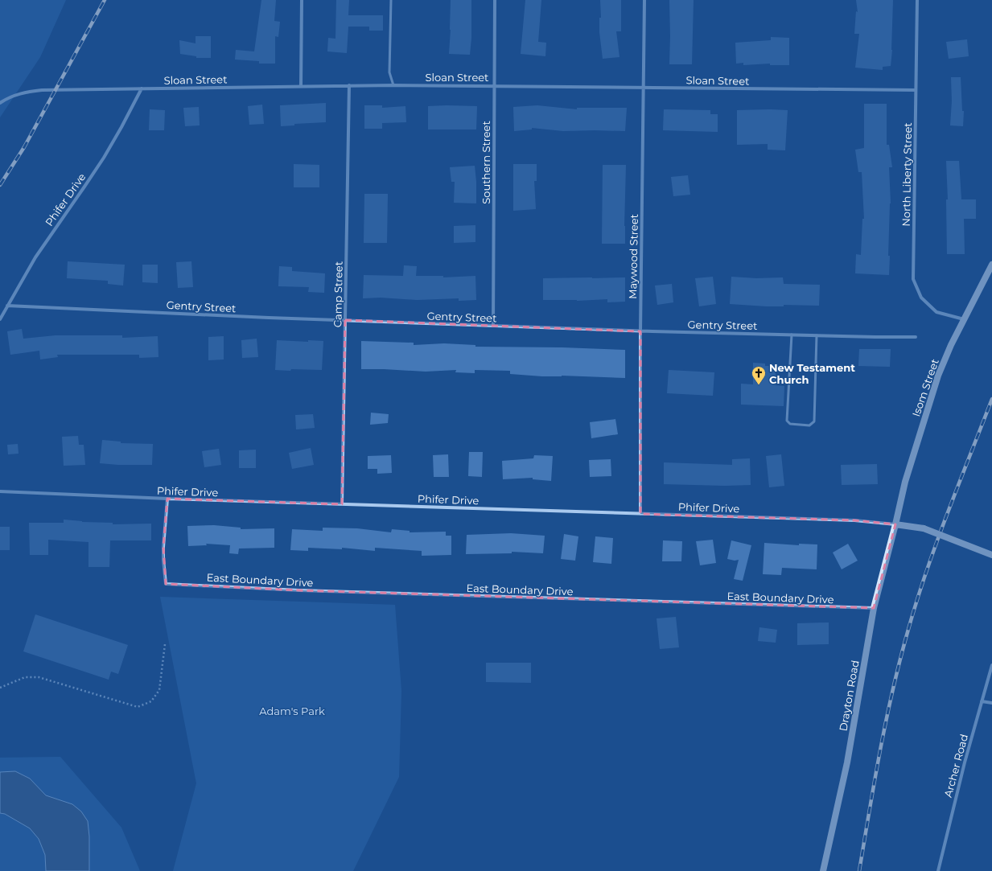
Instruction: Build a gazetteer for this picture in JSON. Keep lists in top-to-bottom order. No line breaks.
{"streets":{"main road":["Isom Street","Drayton Road"],"street":["Sloan Street","Southern Street","North Liberty Street","Phifer Drive","Maywood Street","Camp Street","Gentry Street","East Boundary Drive","Archer Road"]},"crossings":[["Sloan Street","Southern Street"],["Sloan Street","North Liberty Street"],["Sloan Street","Phifer Drive"],["Sloan Street","Maywood Street"],["Sloan Street","Camp Street"],["Southern Street","Gentry Street"],["North Liberty Street","Isom Street"],["Phifer Drive","Maywood Street"],["Phifer Drive","Camp Street"],["Phifer Drive","Gentry Street"],["Phifer Drive","Isom Street"],["Phifer Drive","East Boundary Drive"],["Phifer Drive","Drayton Road"],["Maywood Street","Gentry Street"],["Camp Street","Gentry Street"],["Isom Street","Drayton Road"],["East Boundary Drive","Drayton Road"]],"parks":["Adam's Park"],"places":{"church":["New Testament Church"]}}
